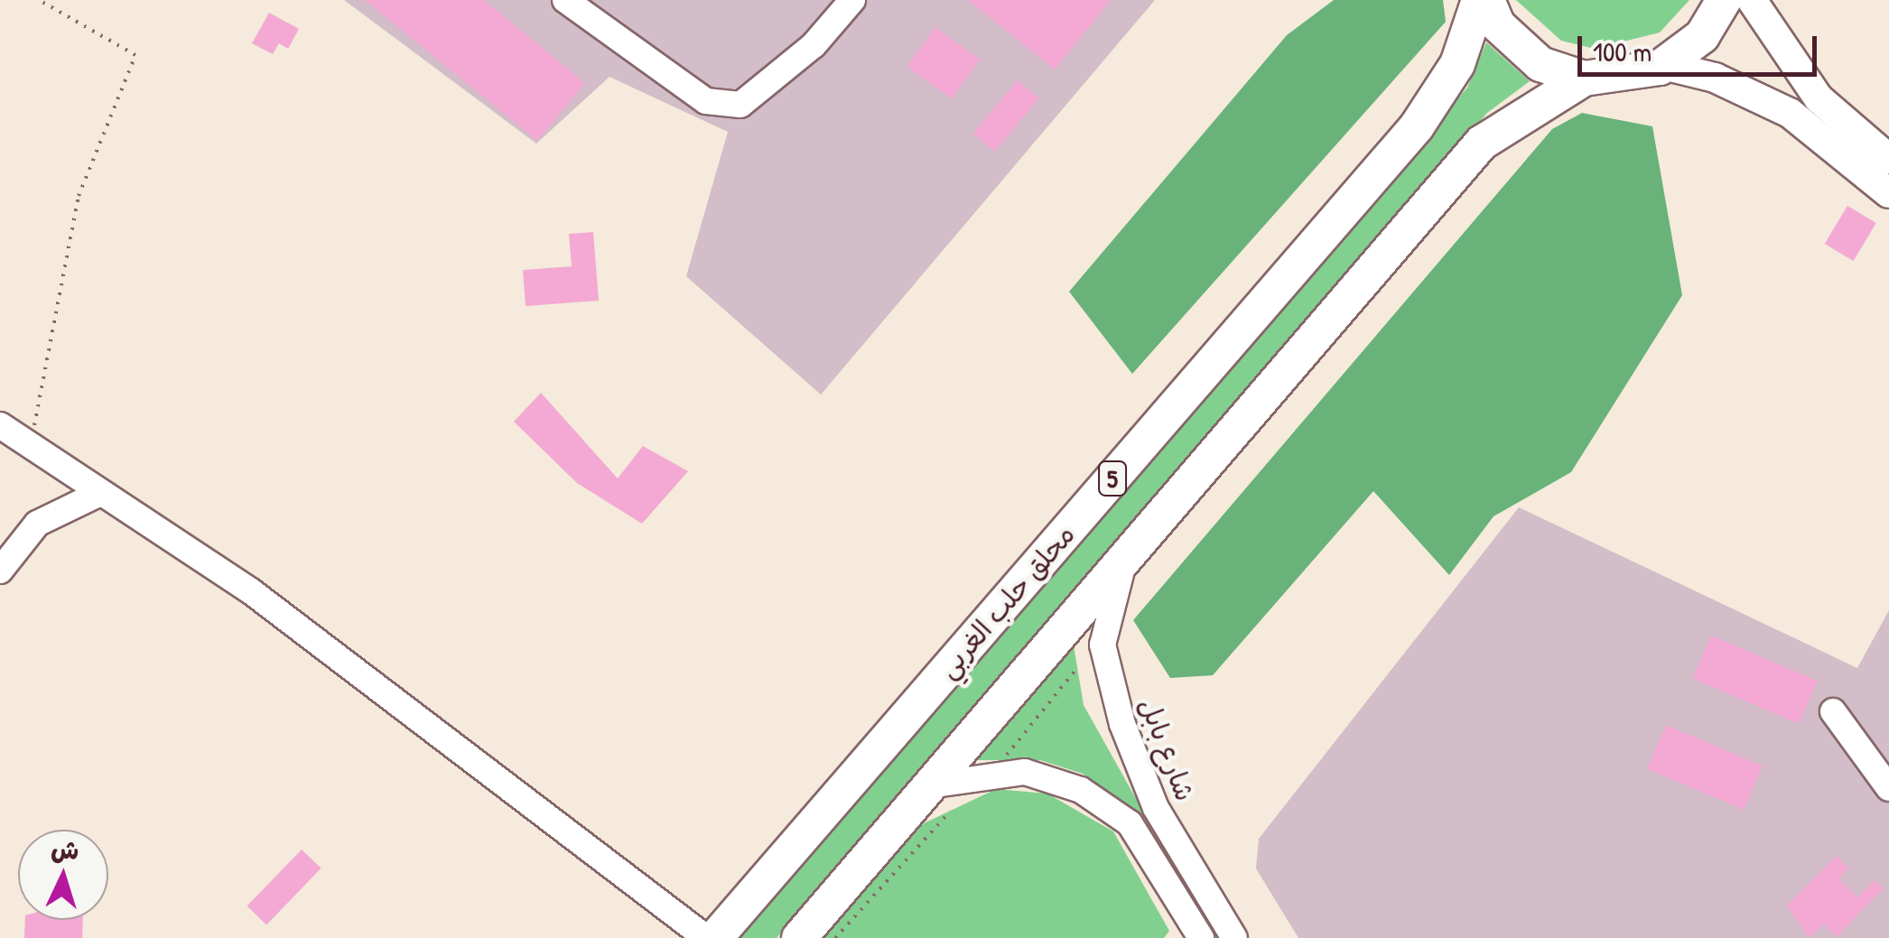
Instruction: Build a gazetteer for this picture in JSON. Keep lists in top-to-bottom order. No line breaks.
{"streets":{"highway":["5","محلق حلب الغربي"],"street":["شارع بابل"]},"crossings":[["5","شارع بابل"]],"scale_bar":"100 m","north":"top"}
